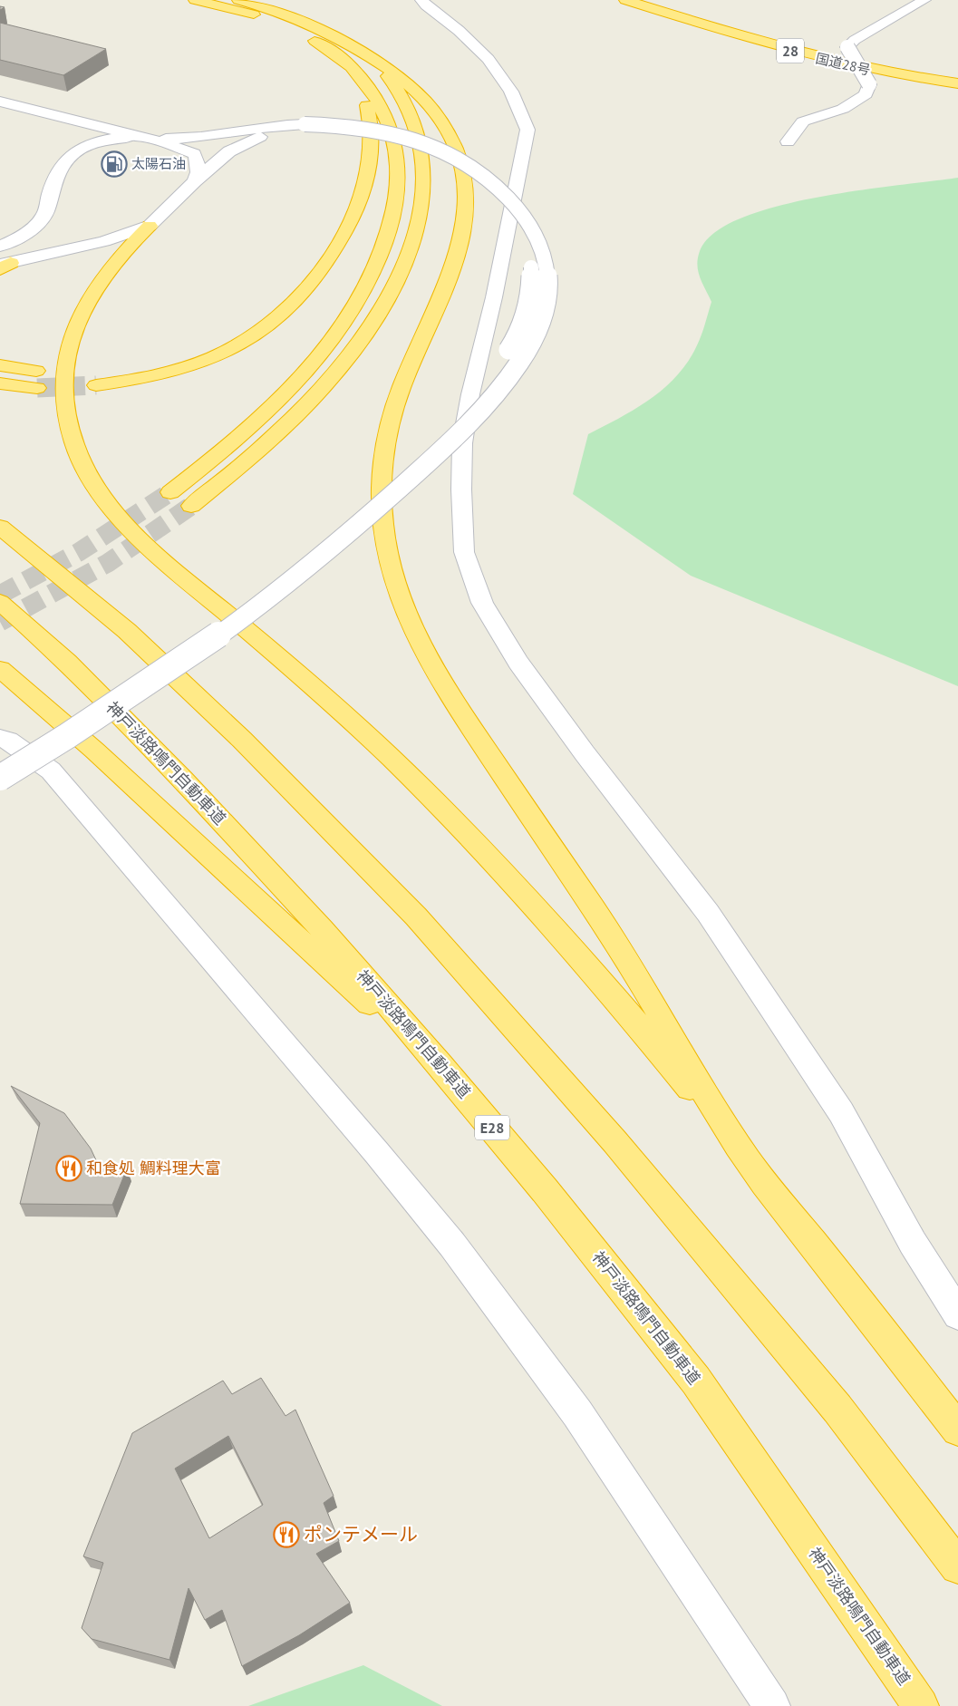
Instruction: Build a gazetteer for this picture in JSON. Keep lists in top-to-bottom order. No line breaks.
{"streets":{"highway":["28","国道28号","神戸淡路鳴門自動車道","E28"]},"places":{"fuel station":["太陽石油"],"restaurant":["和食処 鯛料理大富","ポンテメール"]}}
